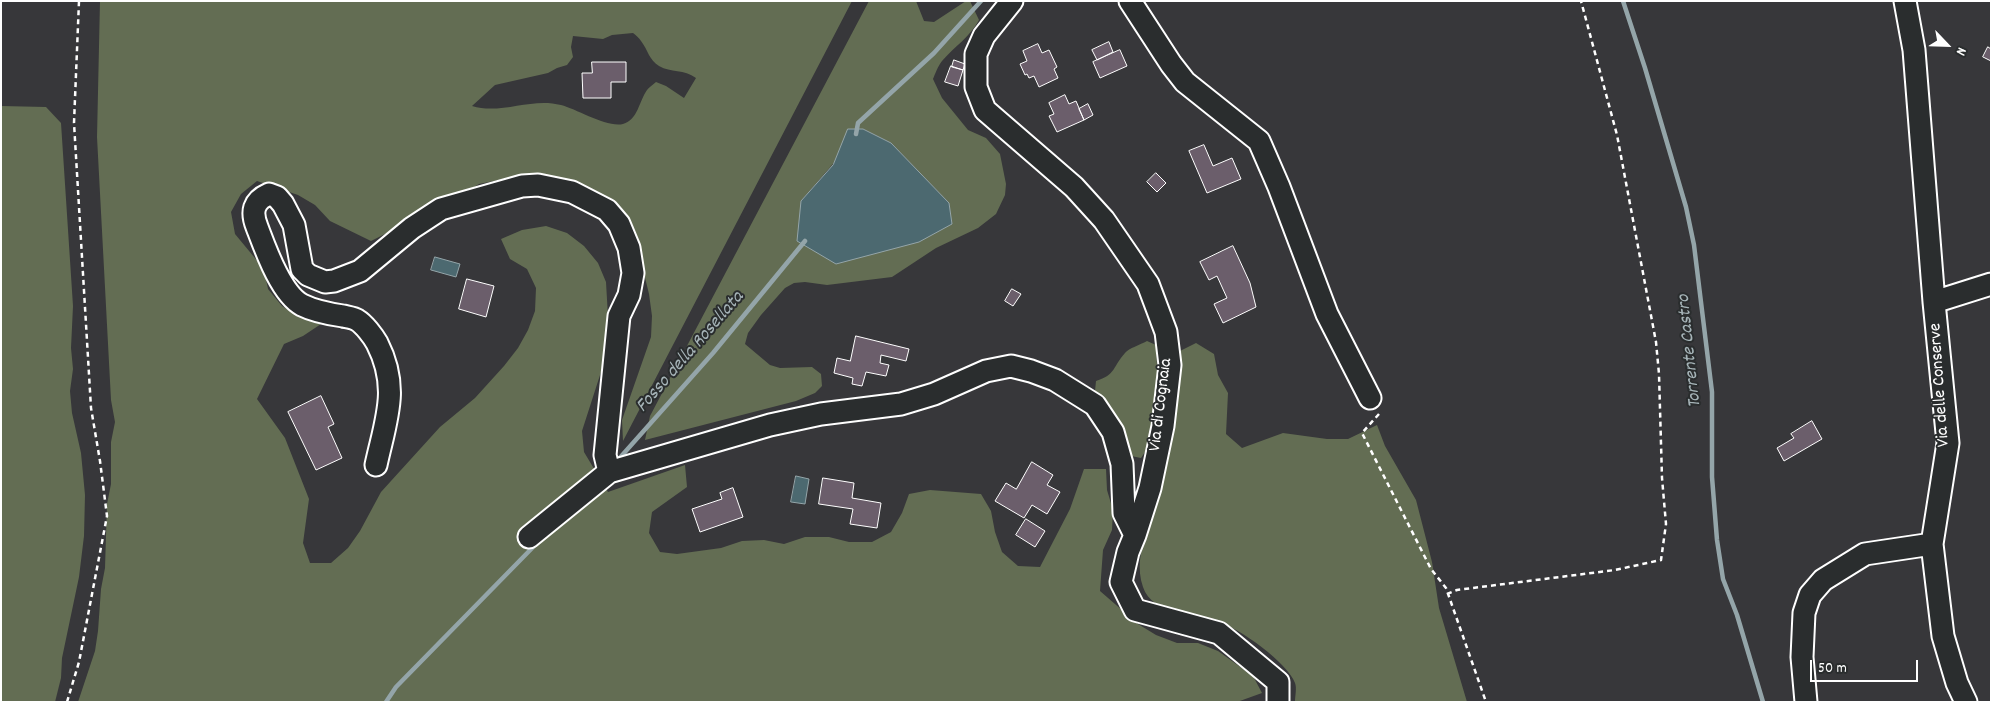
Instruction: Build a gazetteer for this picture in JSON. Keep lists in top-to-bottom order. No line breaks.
{"streets":{"street":["Via delle Conserve","Via di Cognaia"]},"water":["Torrente Castro","Fosso della Rosellata"],"scale_bar":"50 m","north":"bottom right"}
